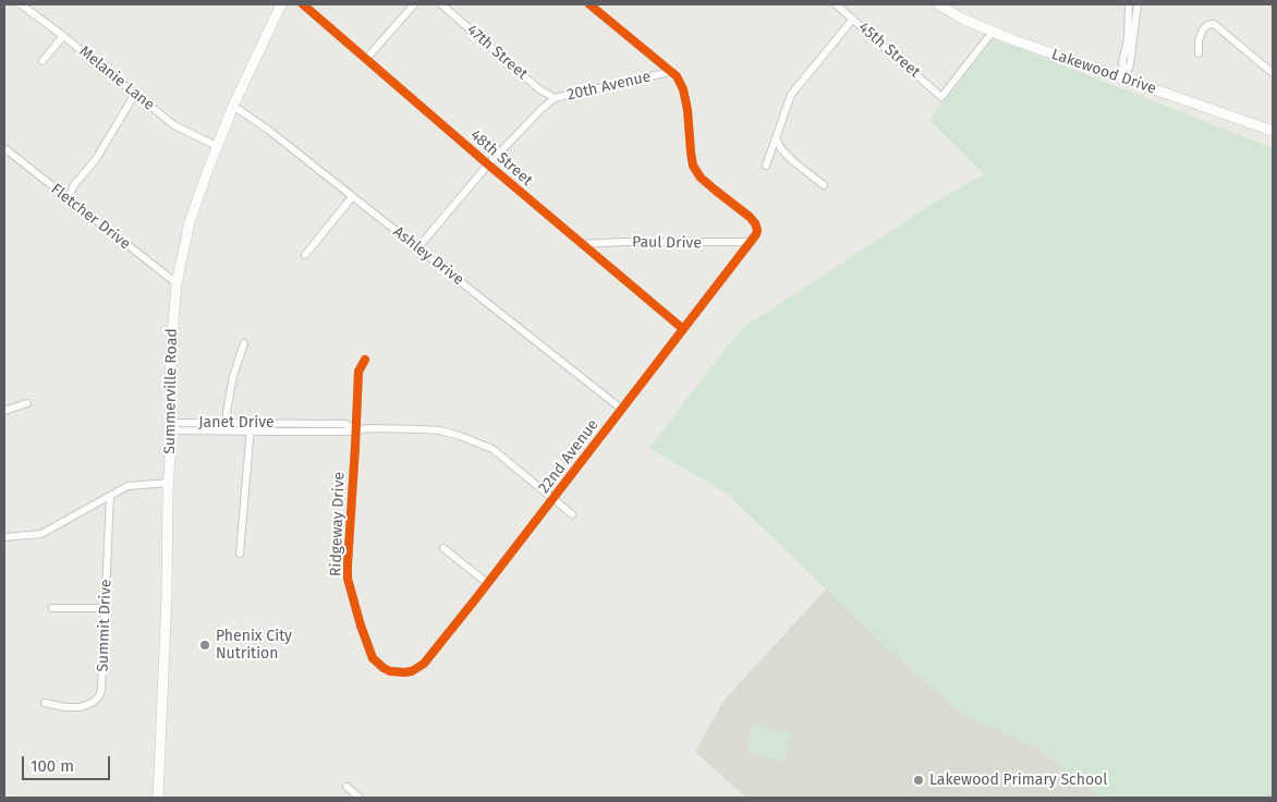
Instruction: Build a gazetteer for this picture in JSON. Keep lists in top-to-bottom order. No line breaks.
{"streets":{"main road":["Lakewood Drive","Summerville Road"],"street":["45th Street","47th Street","Melanie Lane","20th Avenue","48th Street","Fletcher Drive","Paul Drive","Ashley Drive","Janet Drive","22nd Avenue","Ridgeway Drive","Summit Drive"]},"crossings":[["45th Street","Lakewood Drive"],["47th Street","20th Avenue"],["Melanie Lane","Summerville Road"],["20th Avenue","48th Street"],["20th Avenue","Ashley Drive"],["48th Street","Paul Drive"],["48th Street","22nd Avenue"],["Fletcher Drive","Summerville Road"],["Paul Drive","22nd Avenue"],["Ashley Drive","Summerville Road"],["Ashley Drive","22nd Avenue"],["Summerville Road","Janet Drive"],["Janet Drive","22nd Avenue"],["Janet Drive","Ridgeway Drive"],["22nd Avenue","Ridgeway Drive"]],"places":["Phenix City Nutrition","Lakewood Primary School"],"scale_bar":"100 m"}
